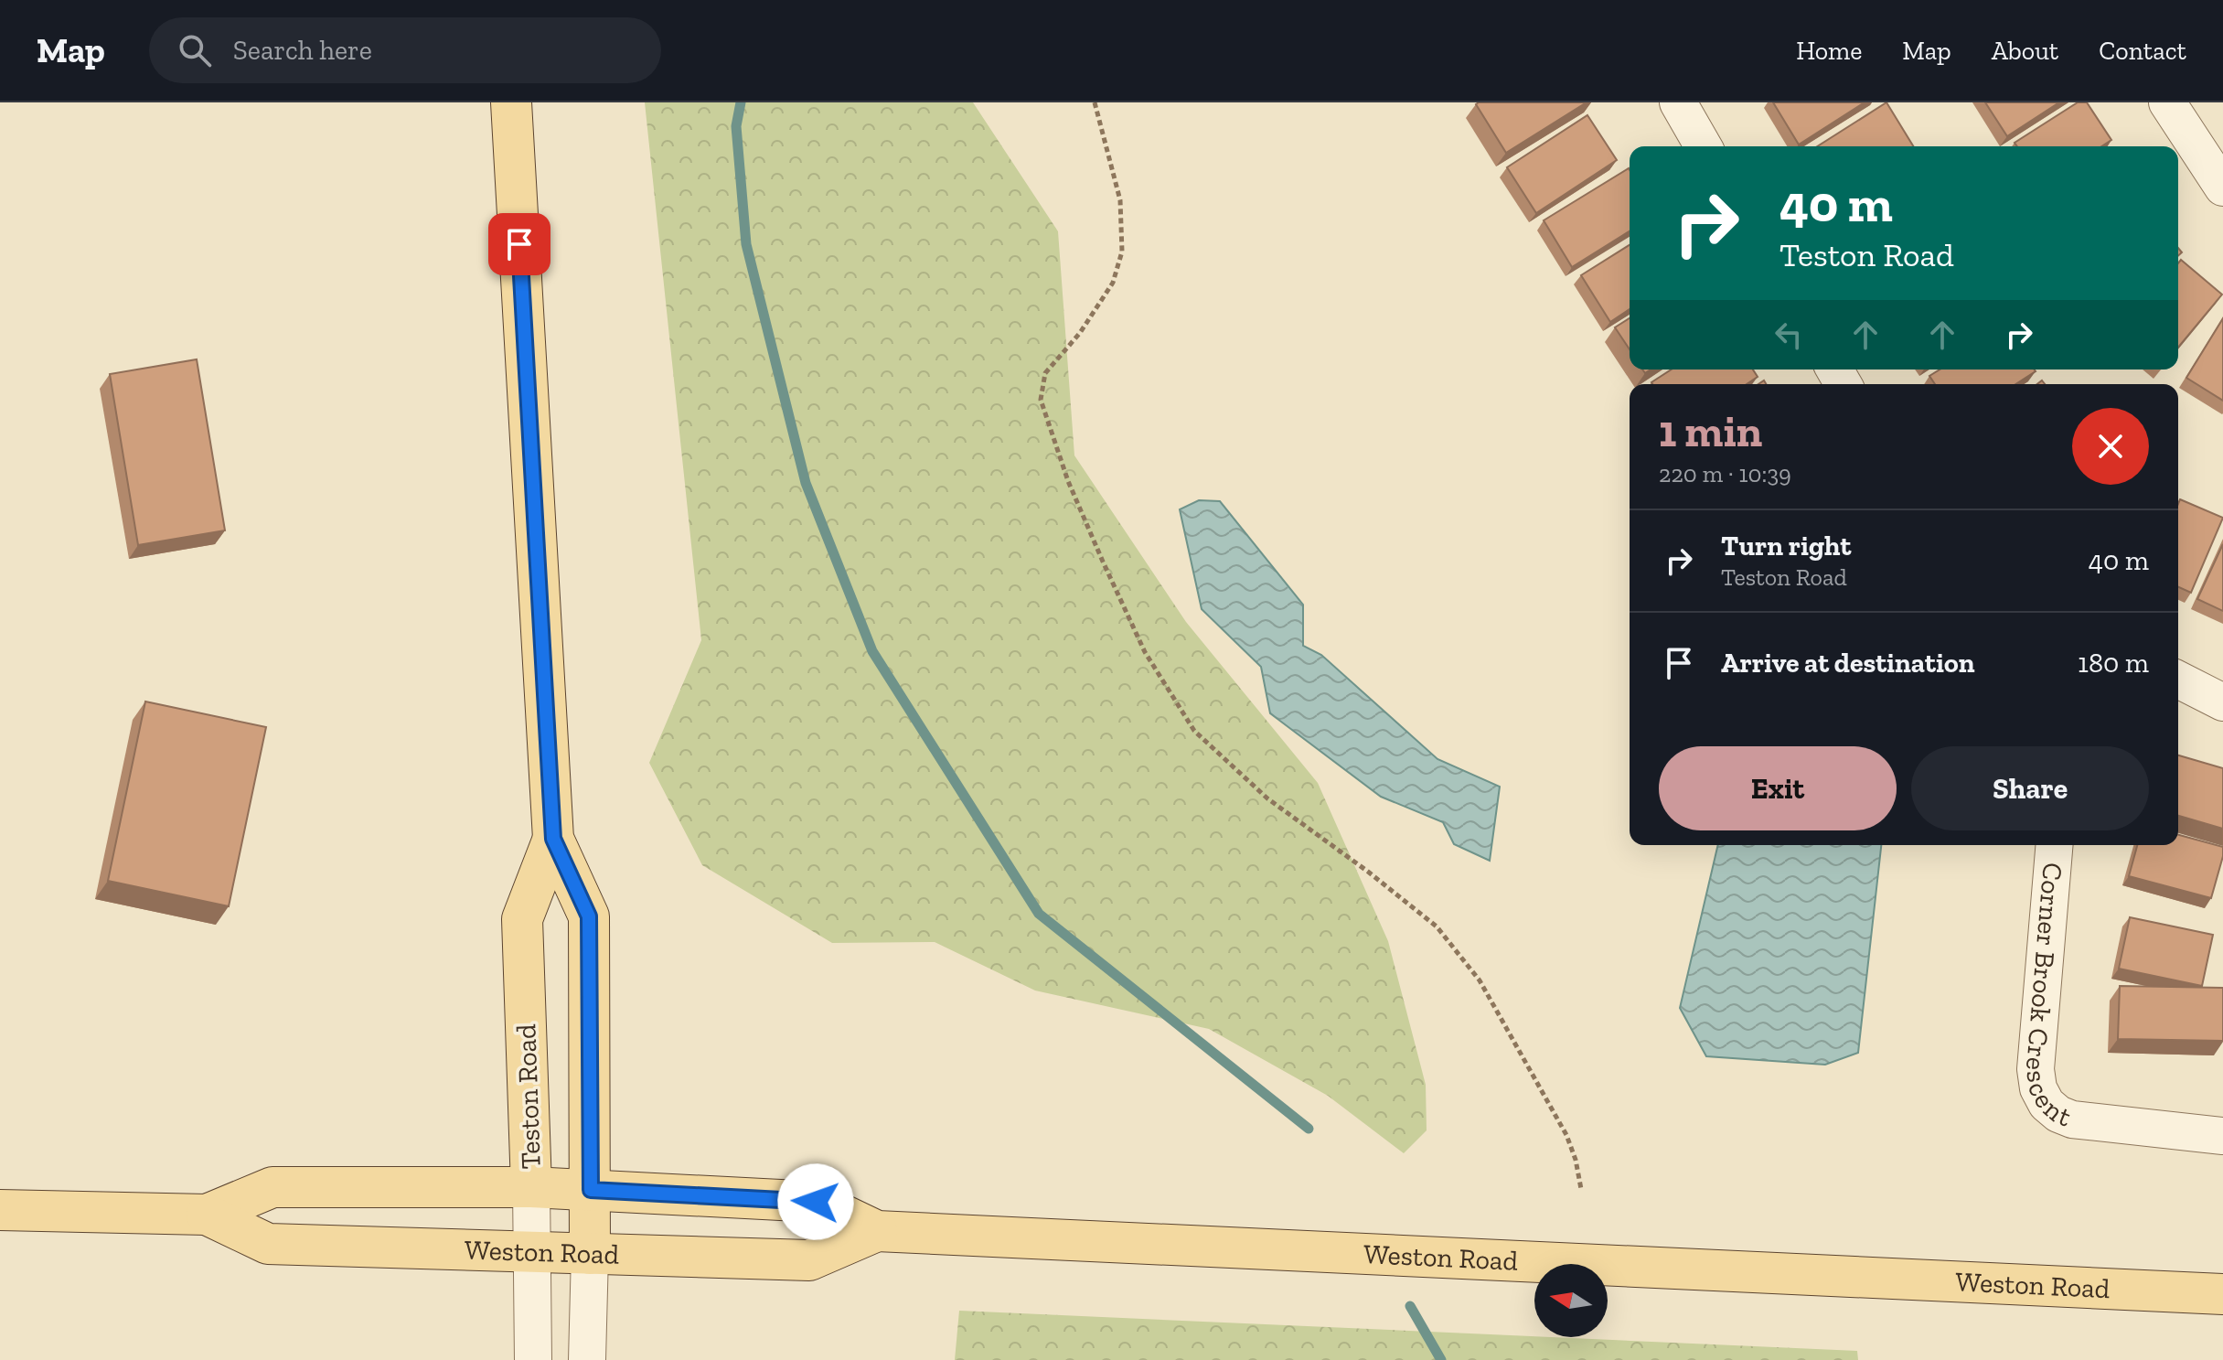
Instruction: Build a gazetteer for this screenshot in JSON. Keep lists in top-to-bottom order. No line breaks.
{"streets":{"main road":["Teston Road","Weston Road"],"street":["Corner Brook Crescent"]},"crossings":[["Teston Road","Weston Road"]],"north":"left","page":{"header":"Map","search":"Search here","nav":["Home","Map","About","Contact"],"turn":["40 m","Teston Road"],"heading":["1 min","220 m · 10:39"],"list":[{"name":"Turn right","note":"Teston Road","value":"40 m"},{"name":"Arrive at destination","value":"180 m"}],"buttons":["Exit","Share"]}}
